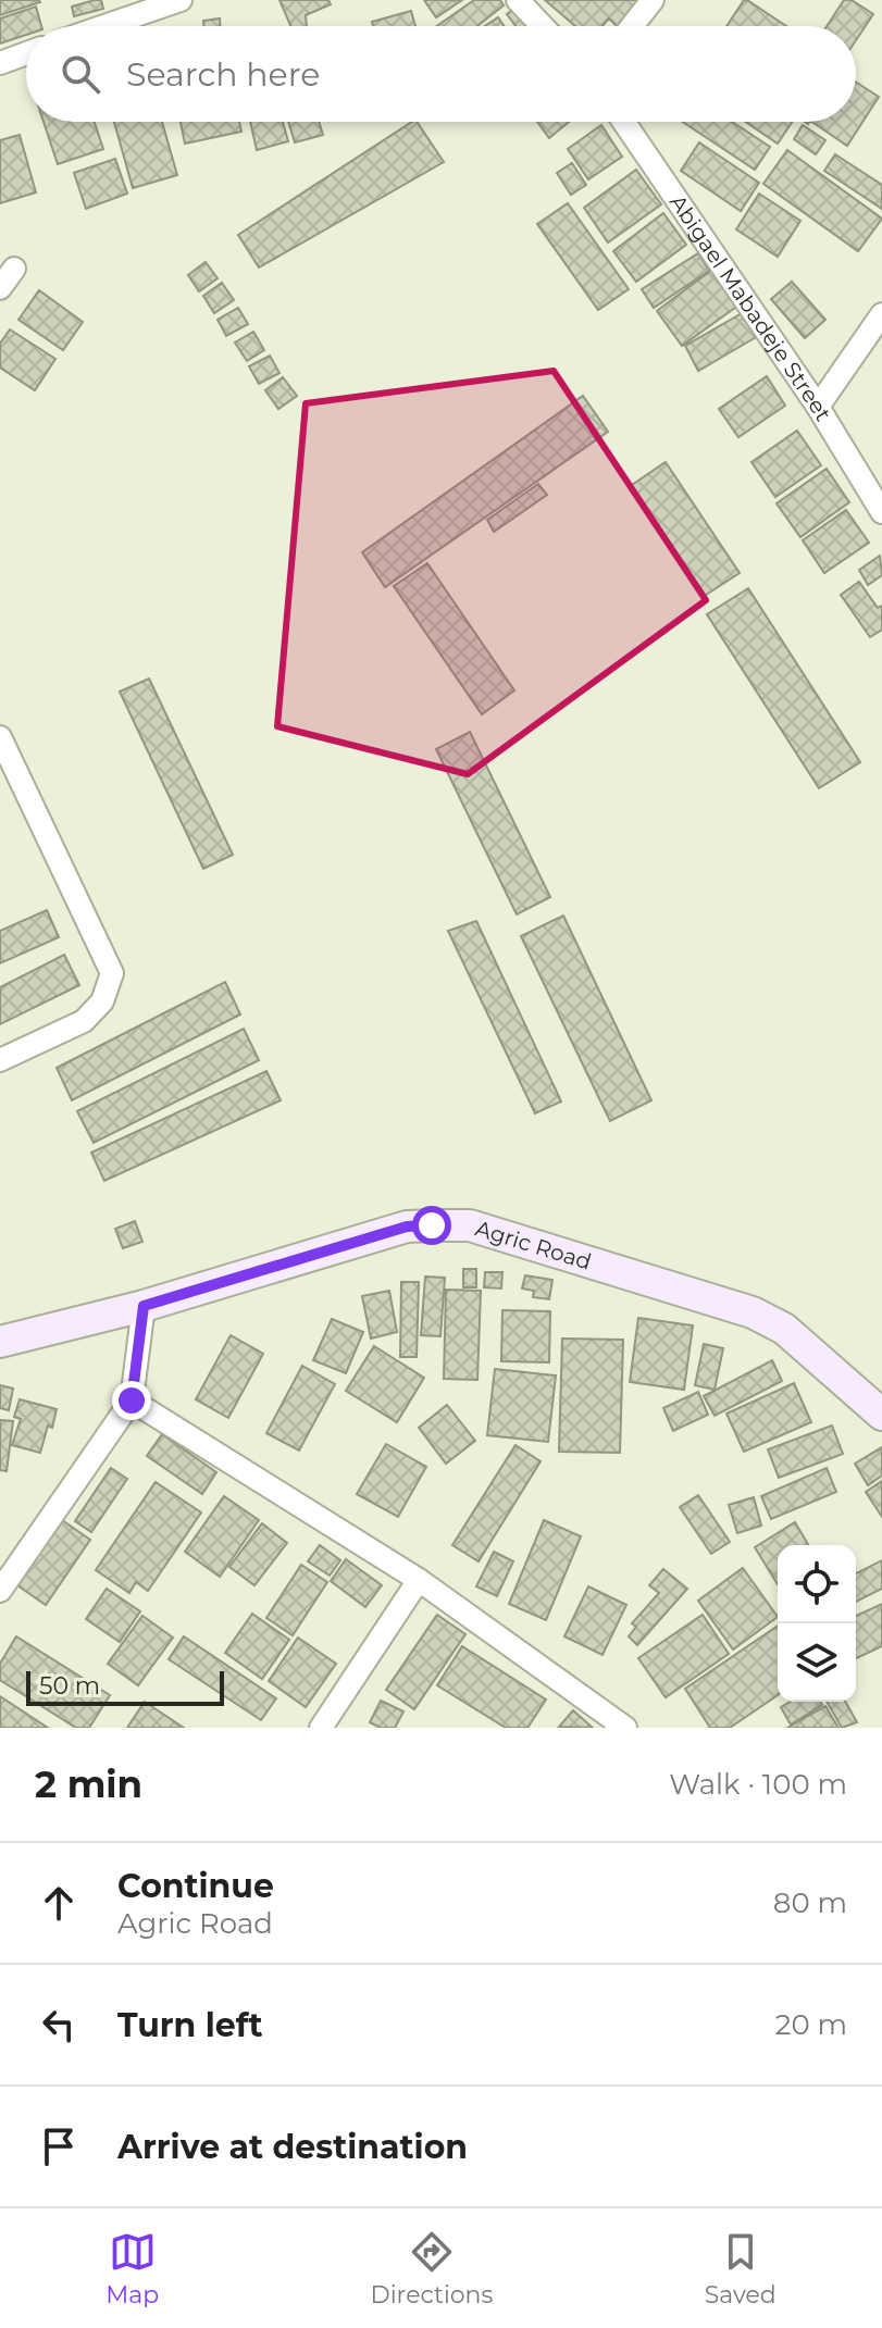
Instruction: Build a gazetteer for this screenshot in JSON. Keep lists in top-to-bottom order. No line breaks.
{"streets":{"street":["Abigael Mabadeje Street","Agric Road"]},"scale_bar":"50 m","page":{"search":"Search here","scale":"50 m","heading":["2 min","Walk · 100 m"],"list":[["Continue","Agric Road","80 m"],["Turn left","20 m"],"Arrive at destination"],"nav":["Map","Directions","Saved"]}}
